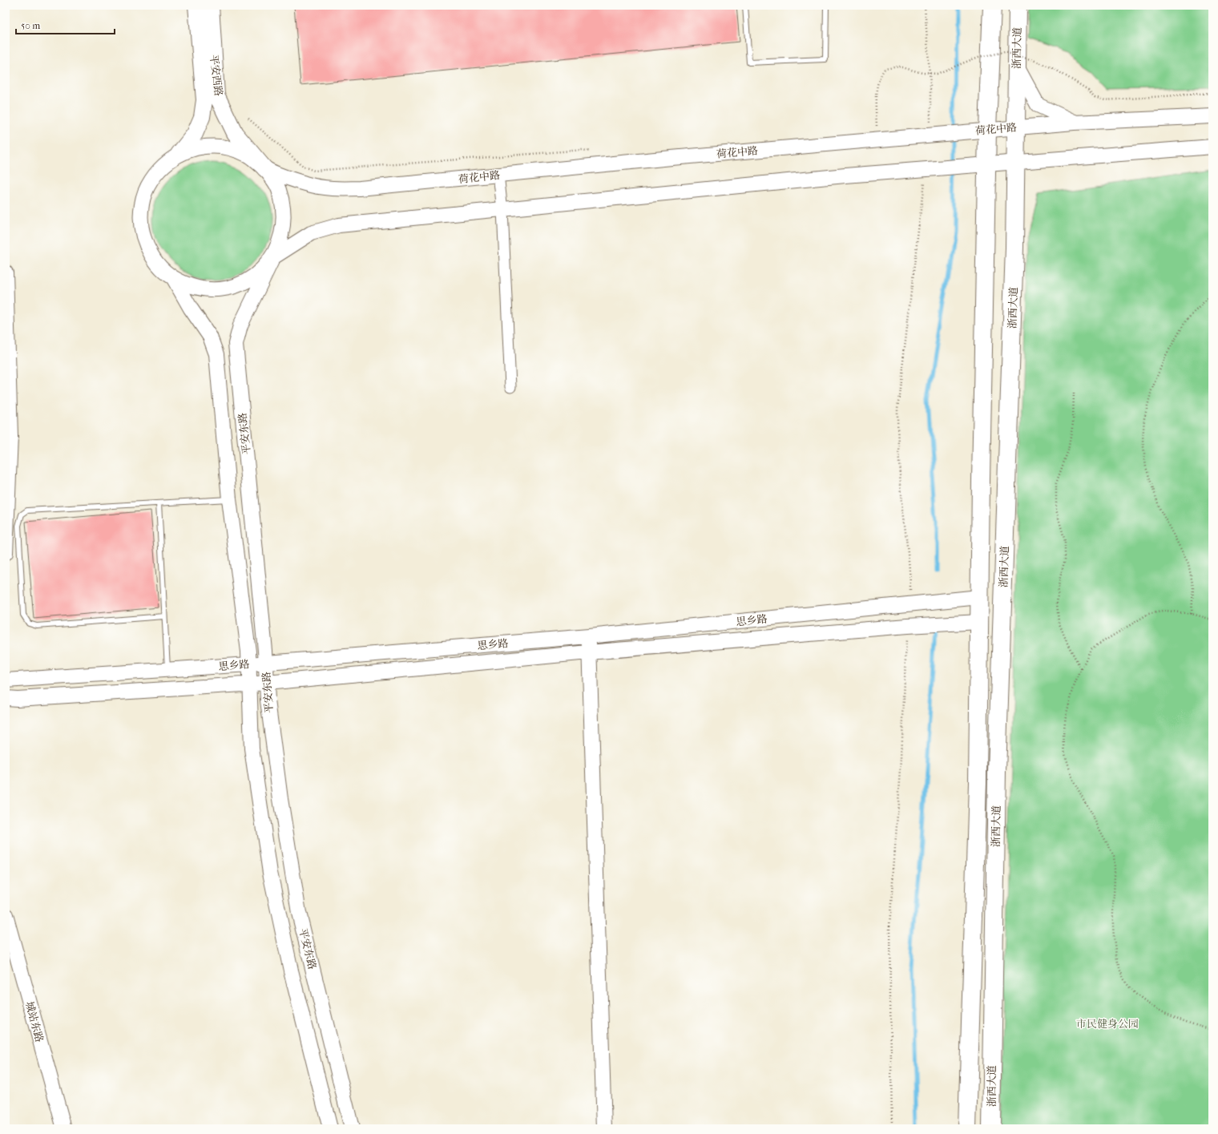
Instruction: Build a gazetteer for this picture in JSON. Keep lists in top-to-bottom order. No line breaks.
{"streets":{"highway":["浙西大道"],"main road":["平安西路","荷花中路","平安东路","思乡路","城站东路"]},"crossings":[["浙西大道","荷花中路"],["浙西大道","思乡路"],["平安西路","荷花中路"],["平安西路","平安东路"],["荷花中路","平安东路"],["平安东路","思乡路"]],"parks":["市民健身公园"],"scale_bar":"50 m"}
